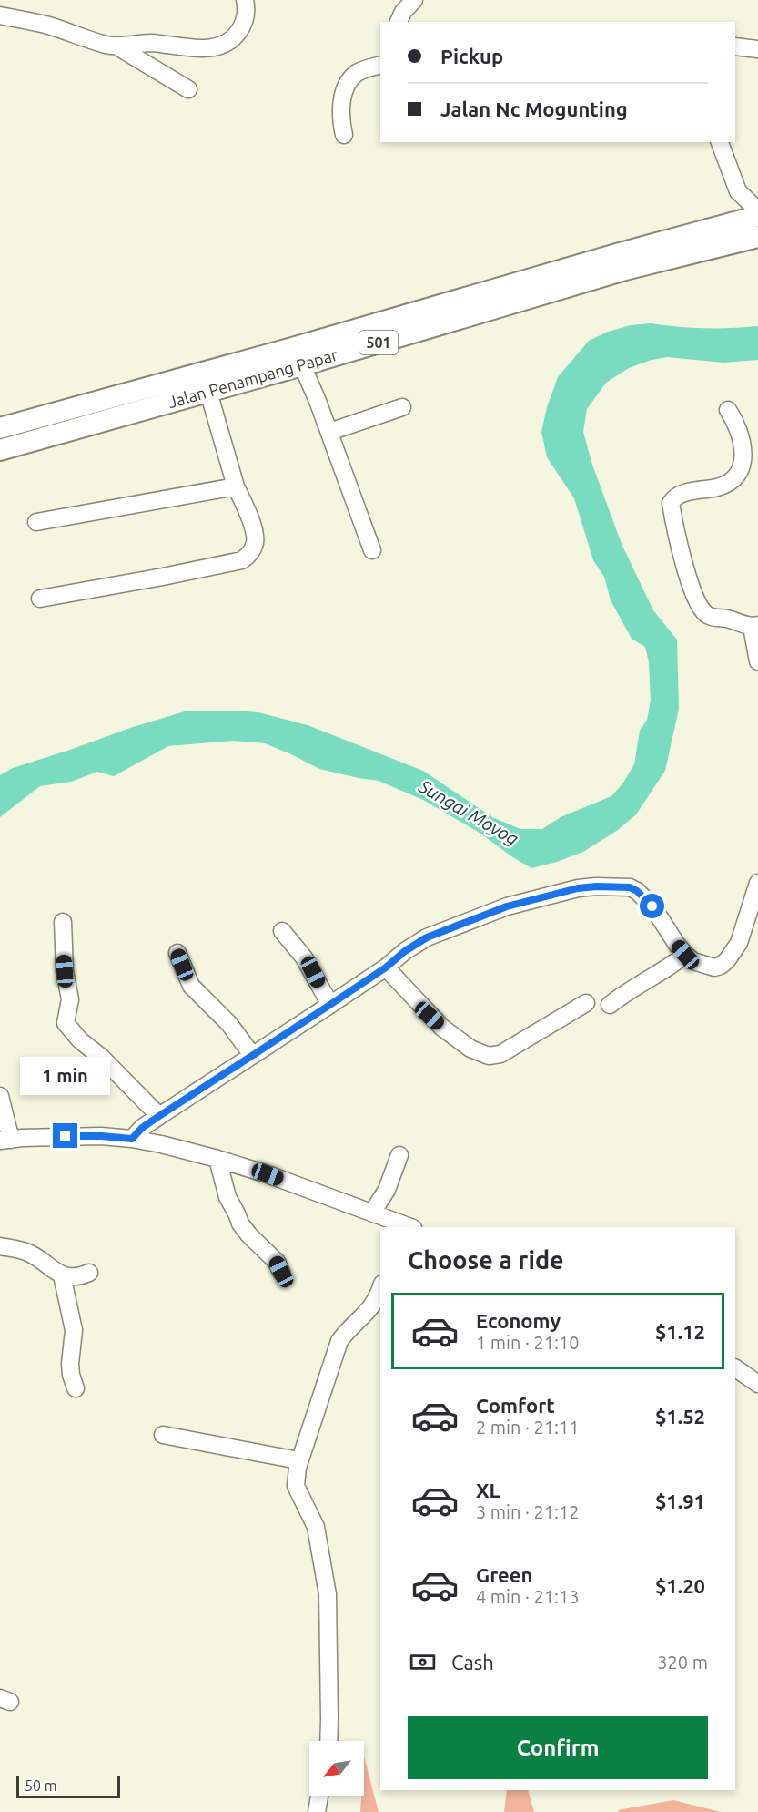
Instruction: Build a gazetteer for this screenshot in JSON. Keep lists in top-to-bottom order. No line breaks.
{"streets":{"main road":["501","Jalan Penampang Papar"]},"water":["Sungai Moyog"],"scale_bar":"50 m","north":"bottom left","page":{"banner":["Pickup","Jalan Nc Mogunting"],"bubble":"1 min","heading":"Choose a ride","list":[{"name":"Economy","note":"1 min · 21:10","value":"$1.12"},{"name":"Comfort","note":"2 min · 21:11","value":"$1.52"},{"name":"XL","note":"3 min · 21:12","value":"$1.91"},{"name":"Green","note":"4 min · 21:13","value":"$1.20"}],"pay":["Cash","320 m"],"buttons":"Confirm","scale":"50 m"}}
